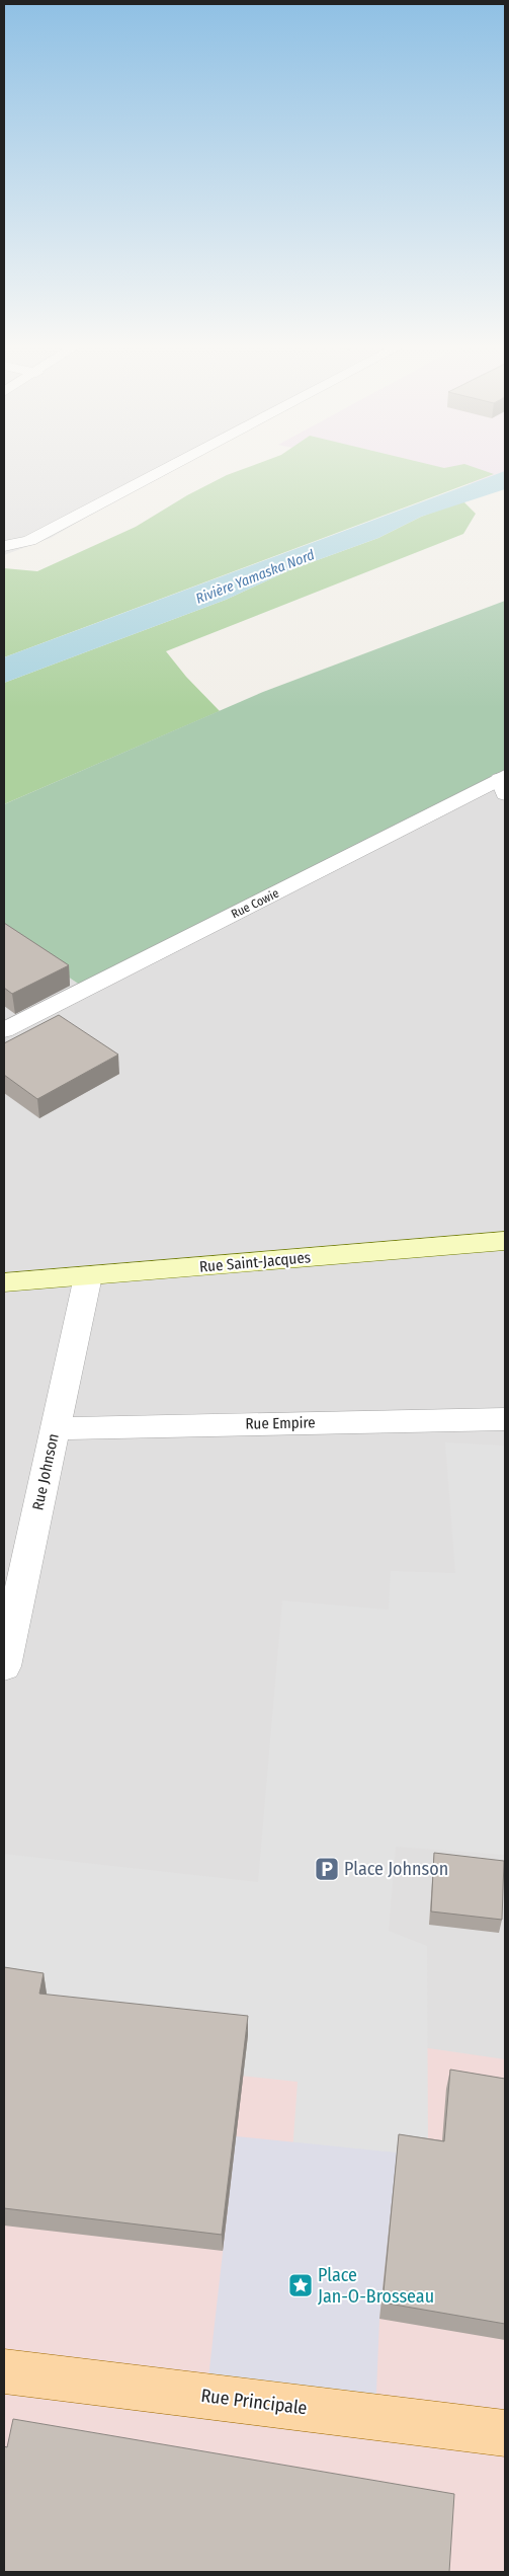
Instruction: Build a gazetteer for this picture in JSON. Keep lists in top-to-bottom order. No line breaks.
{"streets":{"main road":["Rue Saint-Jacques","Rue Principale"],"street":["Rue Cowie","Rue Empire","Rue Johnson"]},"crossings":[["Rue Saint-Jacques","Rue Johnson"],["Rue Empire","Rue Johnson"]],"water":["Rivière Yamaska Nord"],"places":{"parking":["Place Johnson"],"place":["Place Jan-O-Brosseau"]}}
